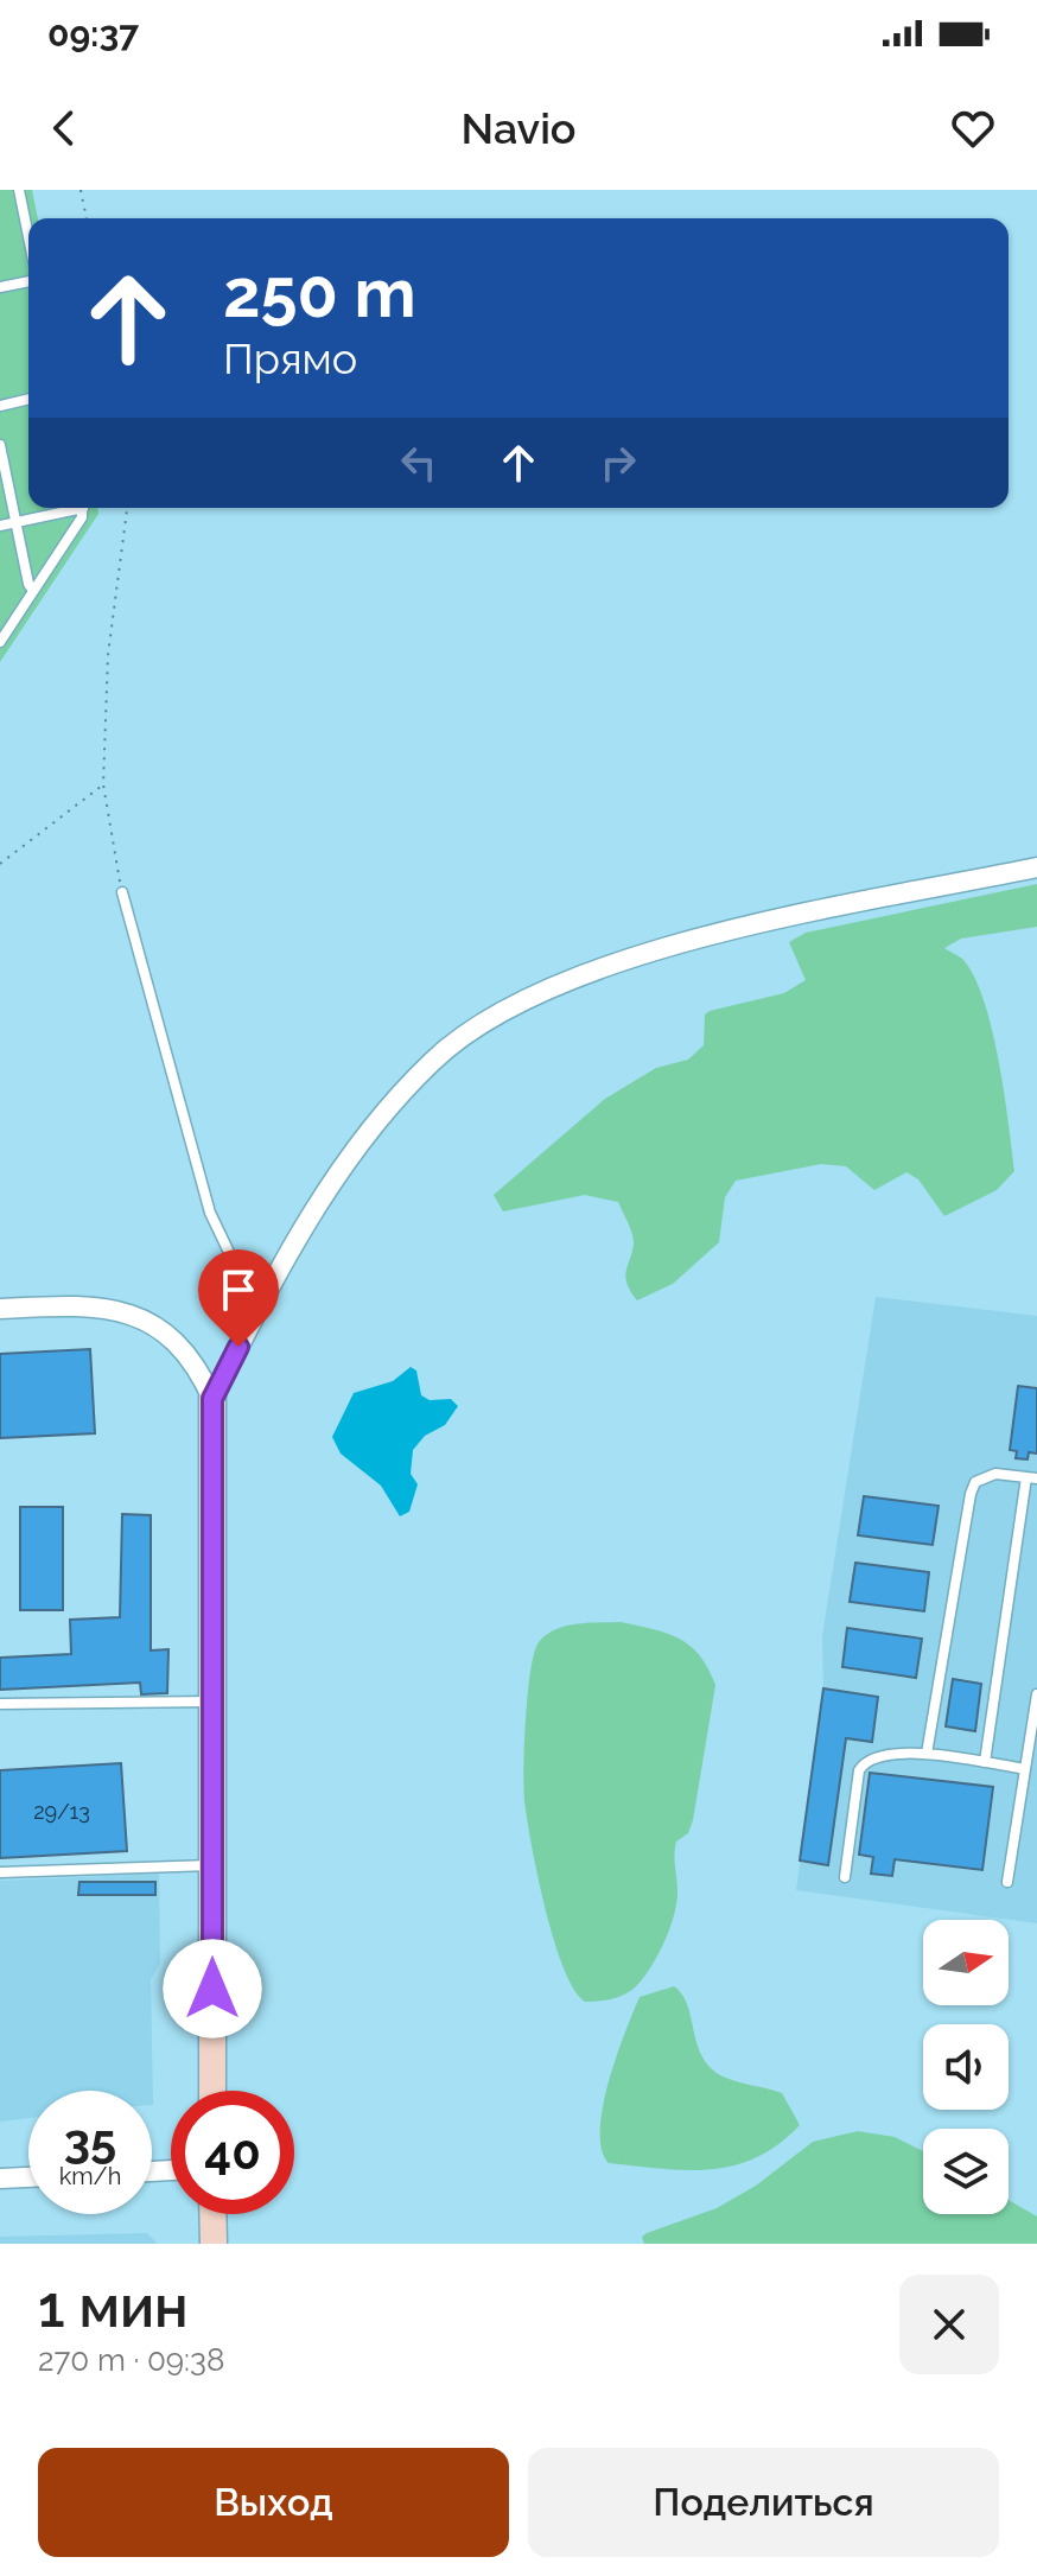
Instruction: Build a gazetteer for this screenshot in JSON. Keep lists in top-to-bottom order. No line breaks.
{"house_numbers":["29/13"],"north":"right","page":{"status":"09:37","header":"Navio","turn":["250 m","Прямо"],"speed":"35 km/h","limit":"40","heading":["1 мин","270 m · 09:38"],"buttons":["Выход","Поделиться"]}}
